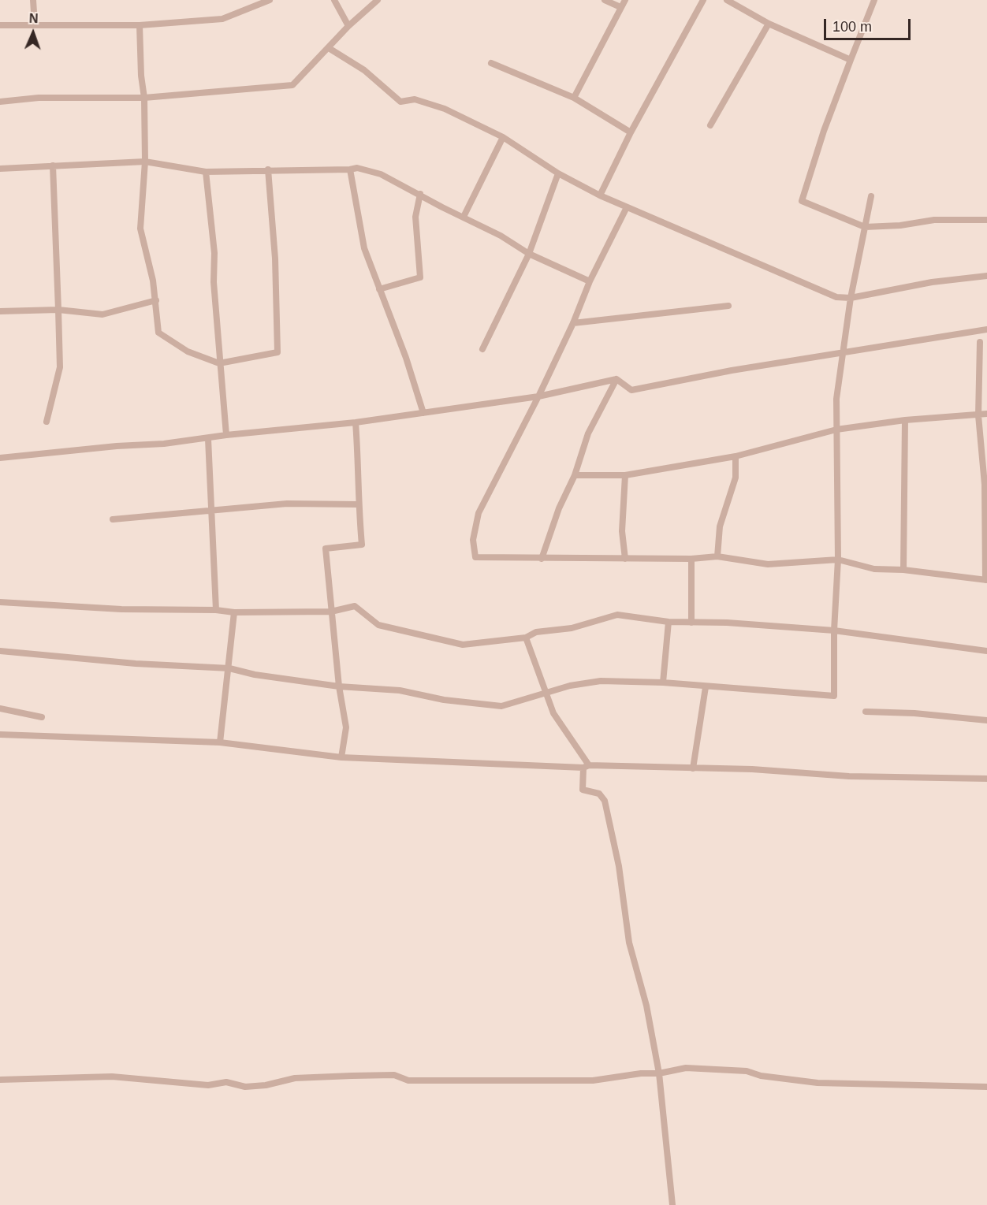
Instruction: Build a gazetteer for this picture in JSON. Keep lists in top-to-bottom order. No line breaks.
{"scale_bar":"100 m","north":"top"}
